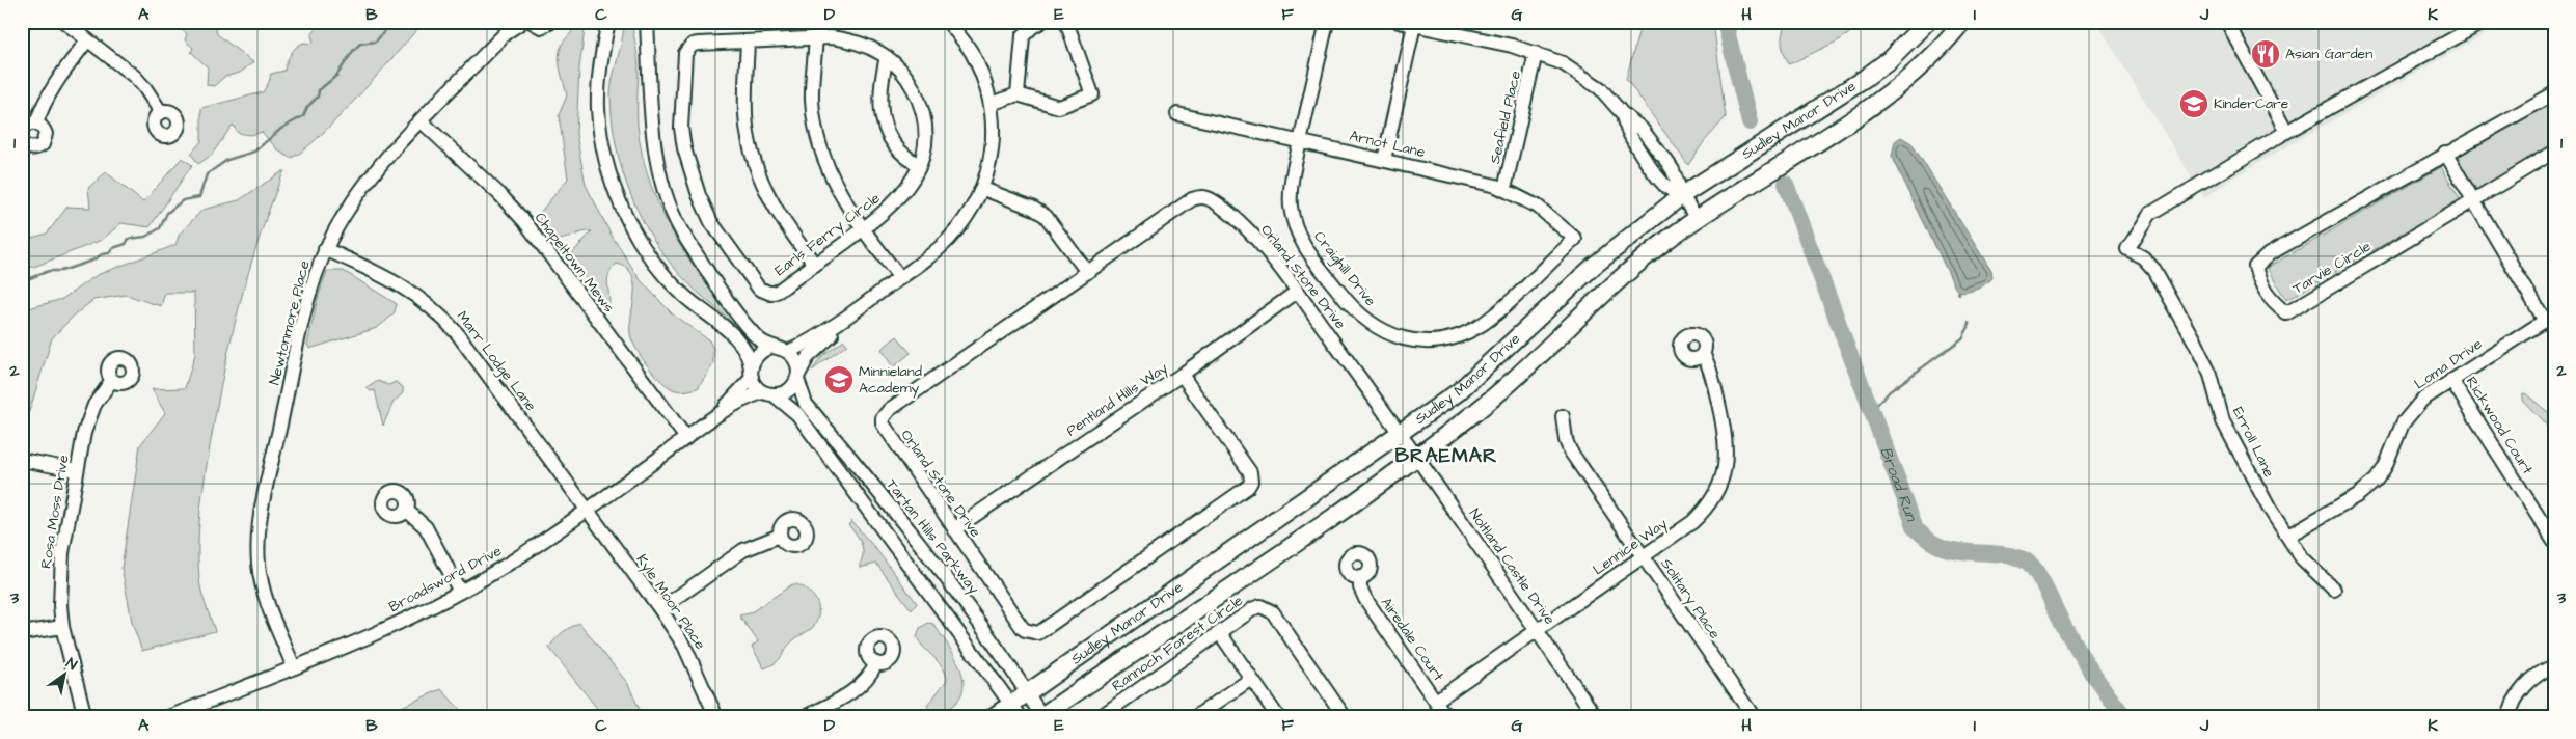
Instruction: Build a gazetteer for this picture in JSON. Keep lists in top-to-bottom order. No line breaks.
{"streets":{"main road":["Sudley Manor Drive"],"street":["Seafield Place","Arnot Lane","Earls Ferry Circle","Chapeltown Mews","Tarvie Circle","Craighill Drive","Orland Stone Drive","Newtonmore Place","Marr Lodge Lane","Loma Drive","Pentland Hills Way","Rickwood Court","Erroll Lane","Rosa Moss Drive","Tartan Hills Parkway","Lennice Way","Noltland Castle Drive","Broadsword Drive","Solitary Place","Kyle Moor Place","Airedale Court","Rannoch Forest Circle"]},"crossings":[["Seafield Place","Arnot Lane"],["Sudley Manor Drive","Orland Stone Drive"],["Sudley Manor Drive","Tartan Hills Parkway"],["Sudley Manor Drive","Noltland Castle Drive"],["Arnot Lane","Craighill Drive"],["Chapeltown Mews","Newtonmore Place"],["Chapeltown Mews","Broadsword Drive"],["Orland Stone Drive","Pentland Hills Way"],["Orland Stone Drive","Noltland Castle Drive"],["Newtonmore Place","Marr Lodge Lane"],["Newtonmore Place","Broadsword Drive"],["Marr Lodge Lane","Broadsword Drive"],["Marr Lodge Lane","Kyle Moor Place"],["Loma Drive","Rickwood Court"],["Loma Drive","Erroll Lane"],["Tartan Hills Parkway","Broadsword Drive"],["Lennice Way","Noltland Castle Drive"],["Lennice Way","Solitary Place"],["Lennice Way","Airedale Court"],["Broadsword Drive","Kyle Moor Place"]],"districts":["BRAEMAR"],"water":["Broad Run"],"places":{"restaurant":["Asian Garden"],"school or university":["KinderCare","Minnieland Academy"]},"north":"top right","grid":{"columns":["A","B","C","D","E","F","G","H","I","J","K"],"rows":["1","2","3"]}}
